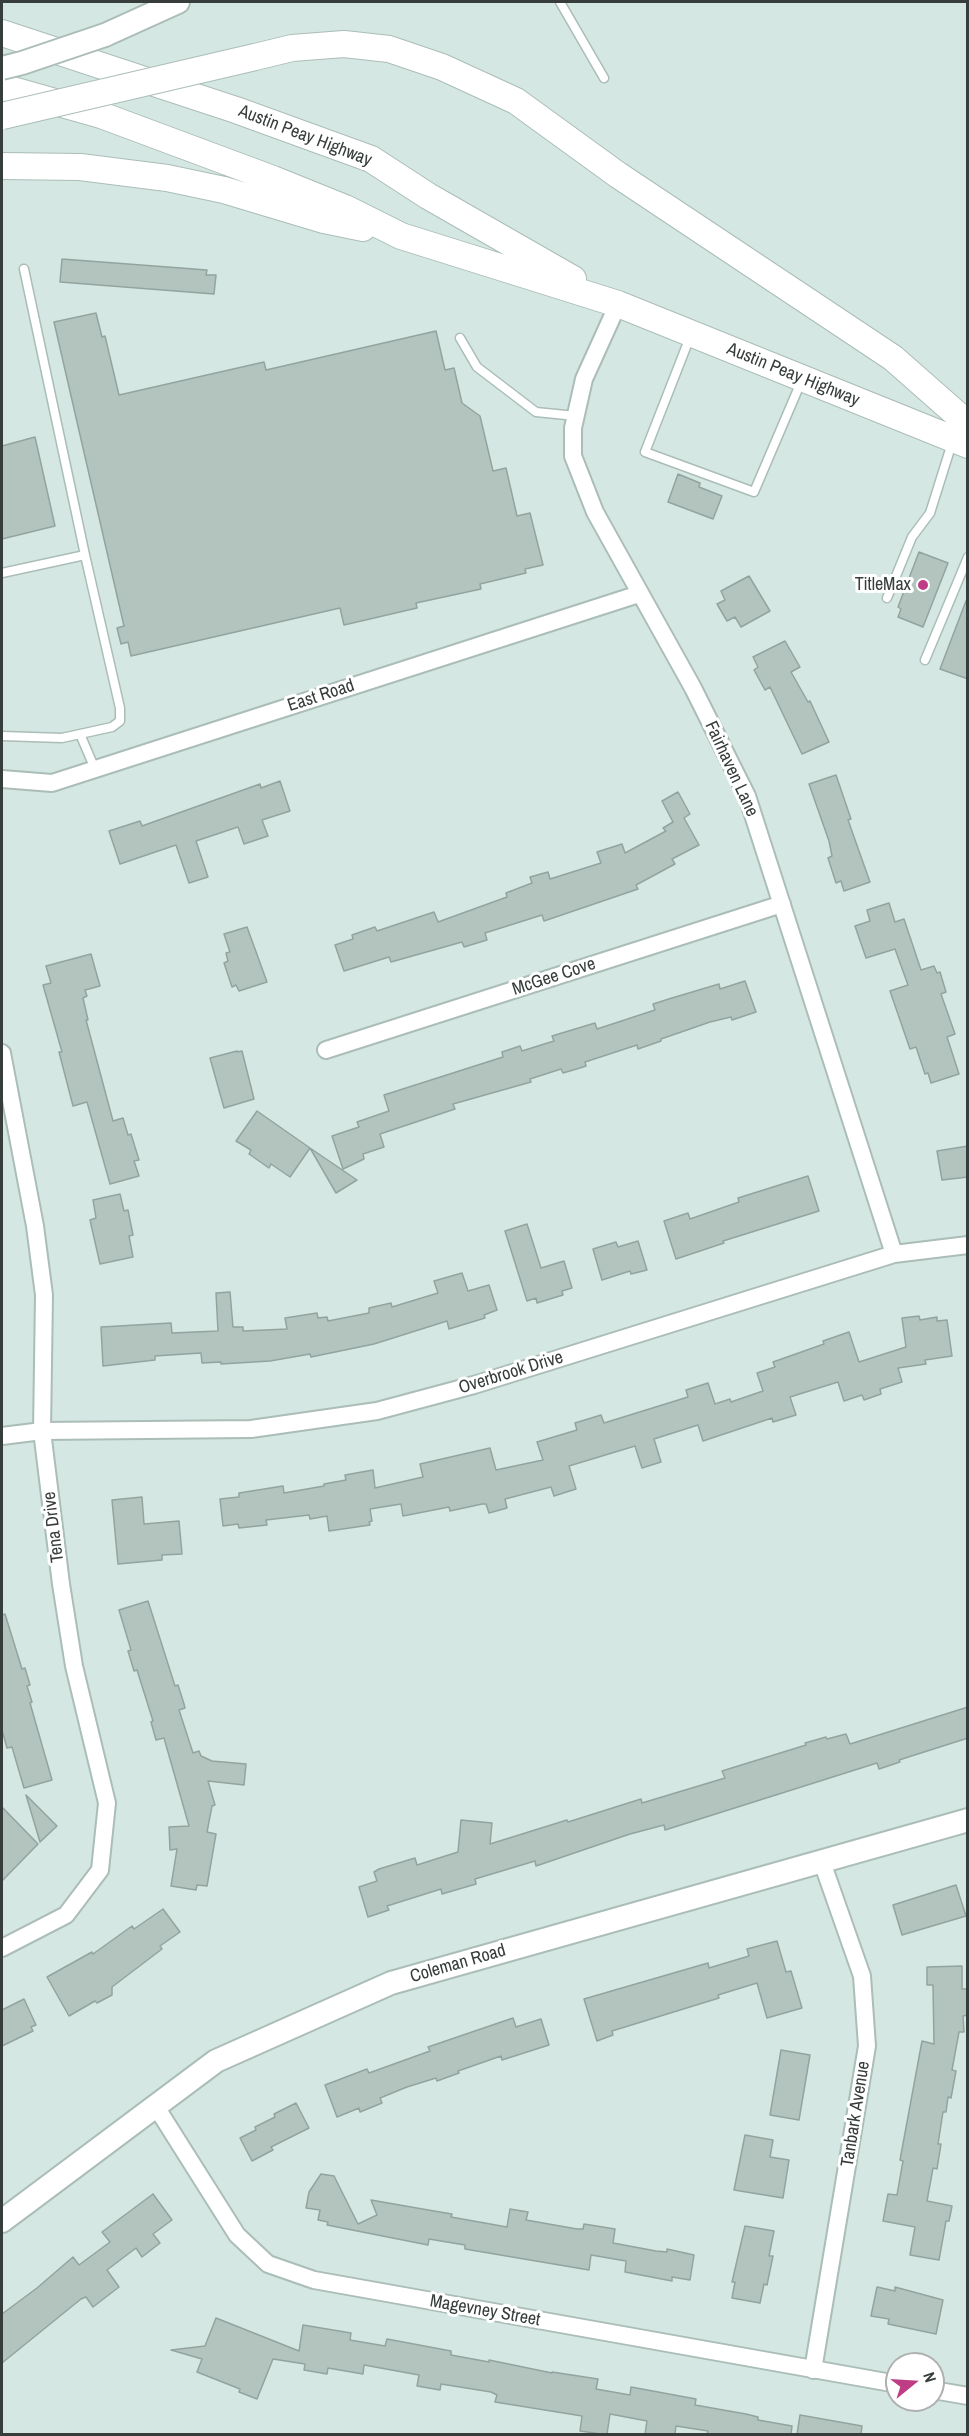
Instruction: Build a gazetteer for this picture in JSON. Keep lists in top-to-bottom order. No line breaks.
{"streets":{"main road":["Austin Peay Highway","Coleman Road"],"street":["East Road","Fairhaven Lane","McGee Cove","Overbrook Drive","Tena Drive","Tanbark Avenue","Magevney Street"]},"crossings":[["Austin Peay Highway","Fairhaven Lane"],["East Road","Fairhaven Lane"],["Fairhaven Lane","McGee Cove"],["Fairhaven Lane","Overbrook Drive"],["Overbrook Drive","Tena Drive"],["Coleman Road","Tanbark Avenue"],["Coleman Road","Magevney Street"],["Tanbark Avenue","Magevney Street"]],"places":["TitleMax"],"north":"right"}
